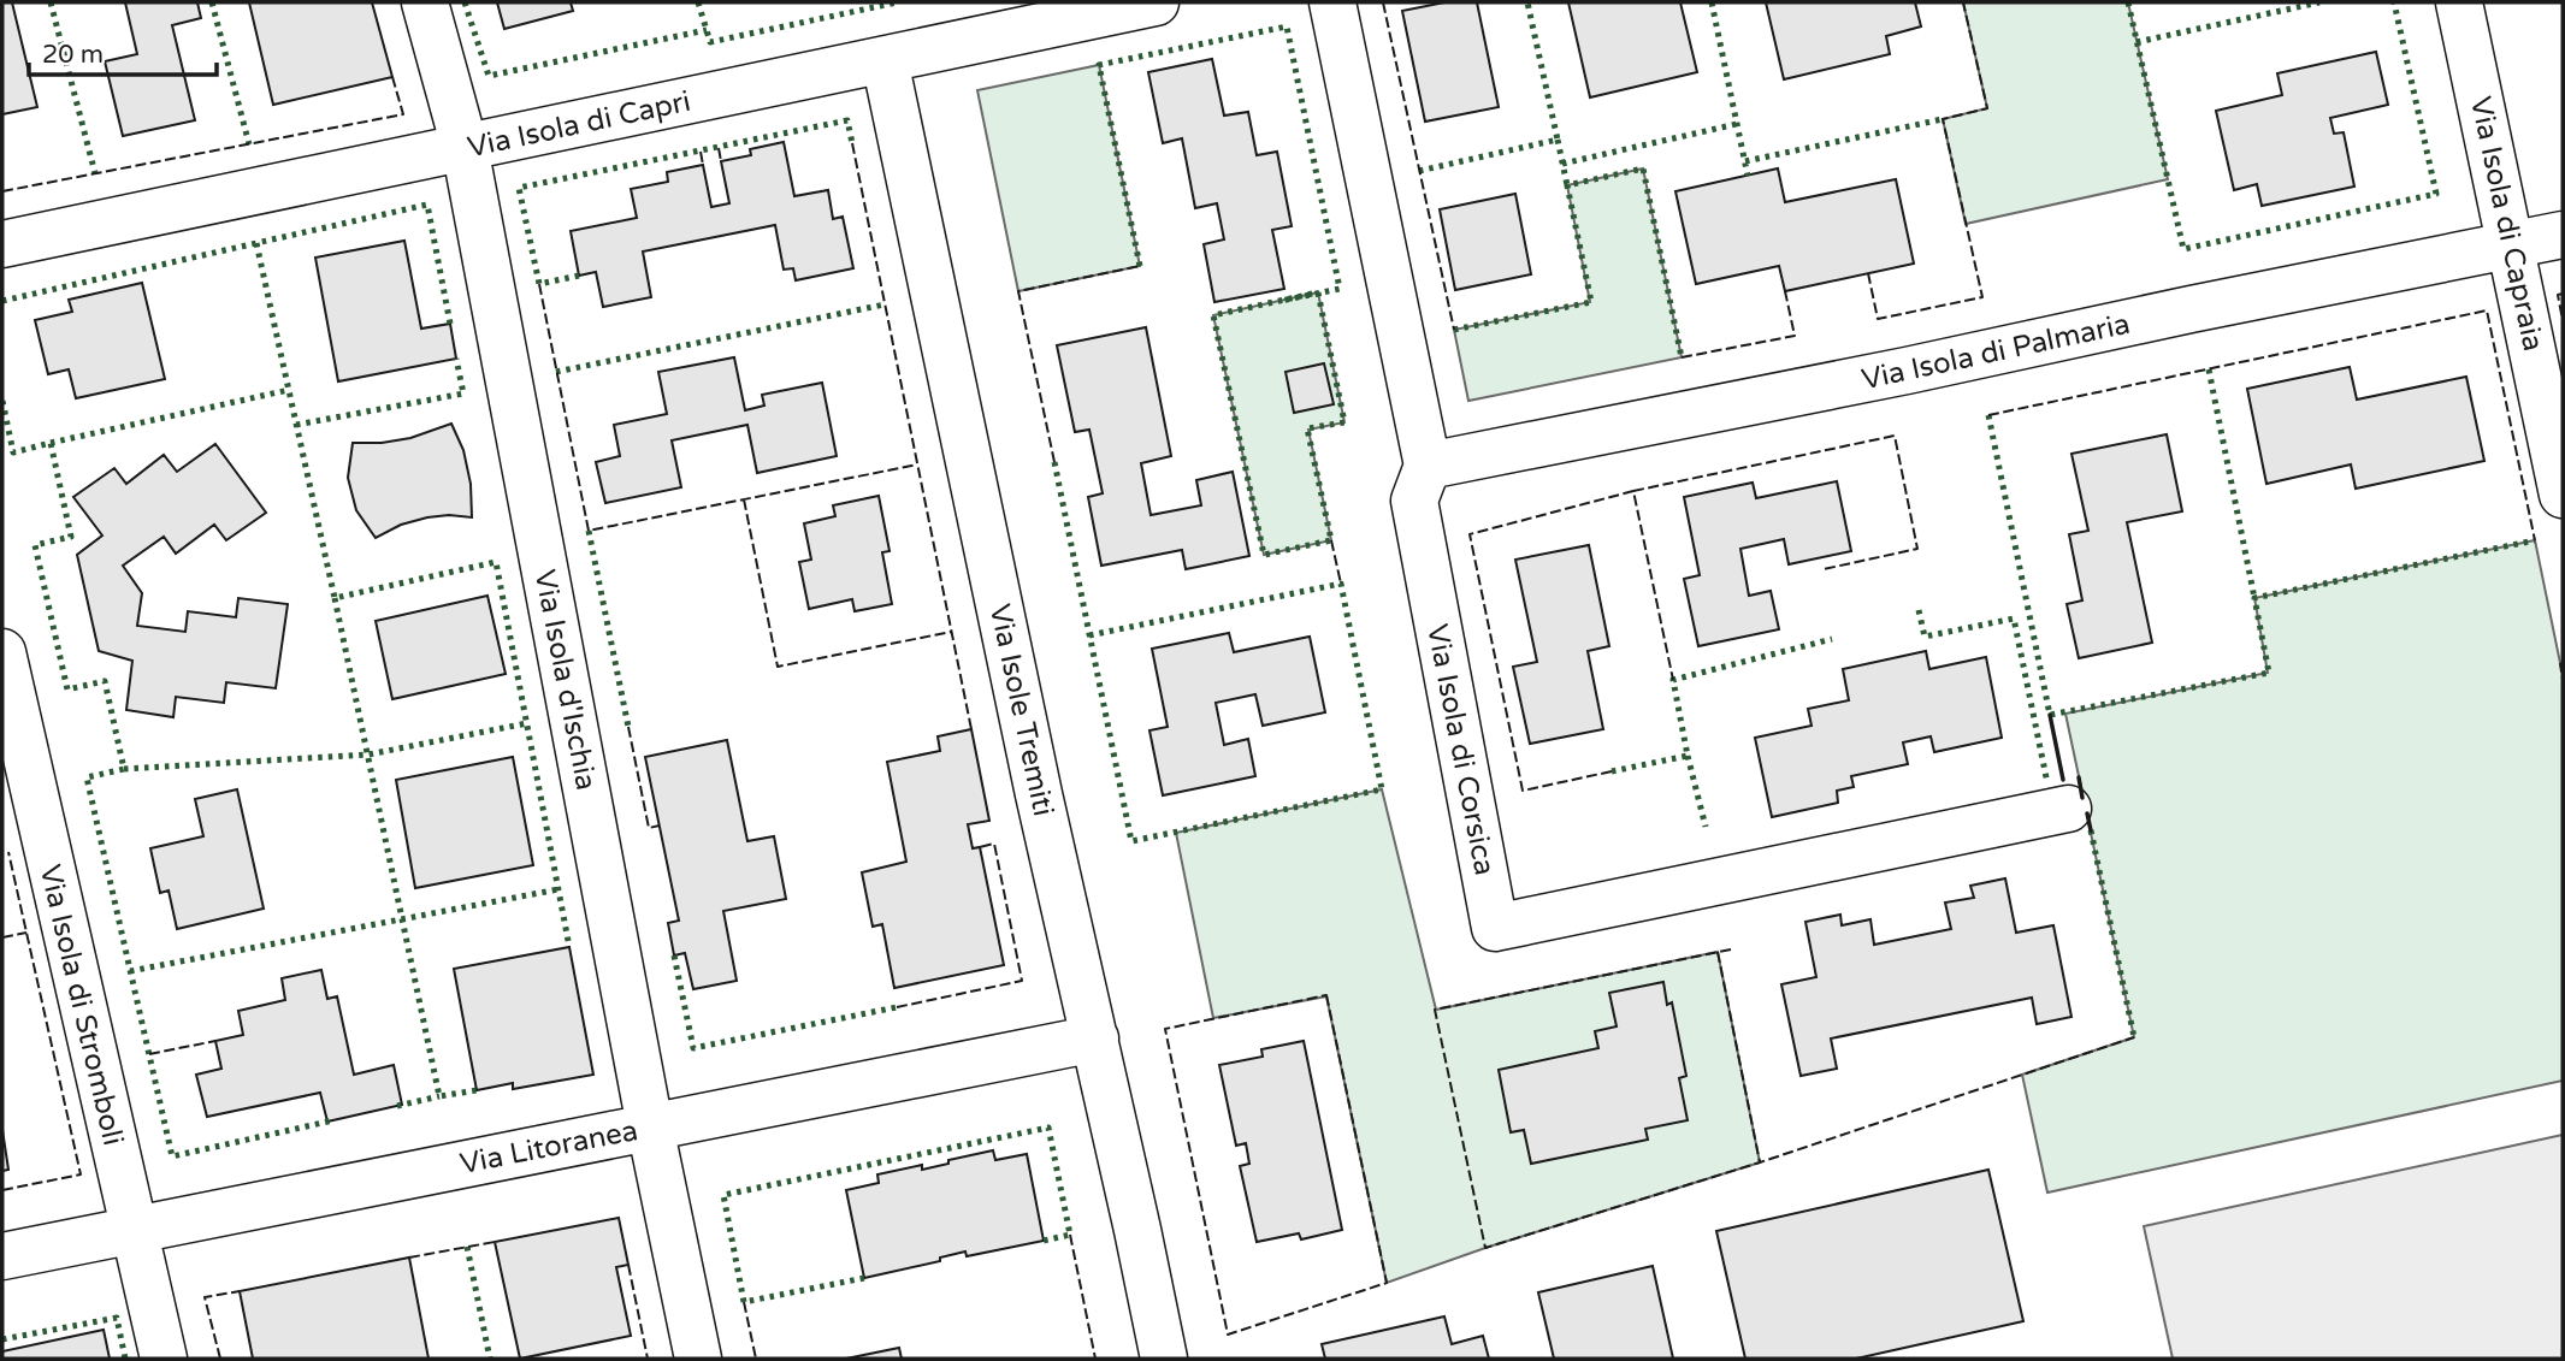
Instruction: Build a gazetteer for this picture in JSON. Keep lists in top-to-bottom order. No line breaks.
{"streets":{"street":["Via Isola di Capri","Via Isola di Capraia","Via Isola di Palmaria","Via Isola d'Ischia","Via Isole Tremiti","Via Isola di Corsica","Via Isola di Stromboli","Via Litoranea"]},"crossings":[["Via Isola di Capri","Via Isola d'Ischia"],["Via Isola di Capri","Via Isole Tremiti"],["Via Isola di Capraia","Via Isola di Palmaria"],["Via Isola di Palmaria","Via Isola di Corsica"],["Via Isola d'Ischia","Via Litoranea"],["Via Isole Tremiti","Via Litoranea"],["Via Isola di Stromboli","Via Litoranea"]],"scale_bar":"20 m"}
